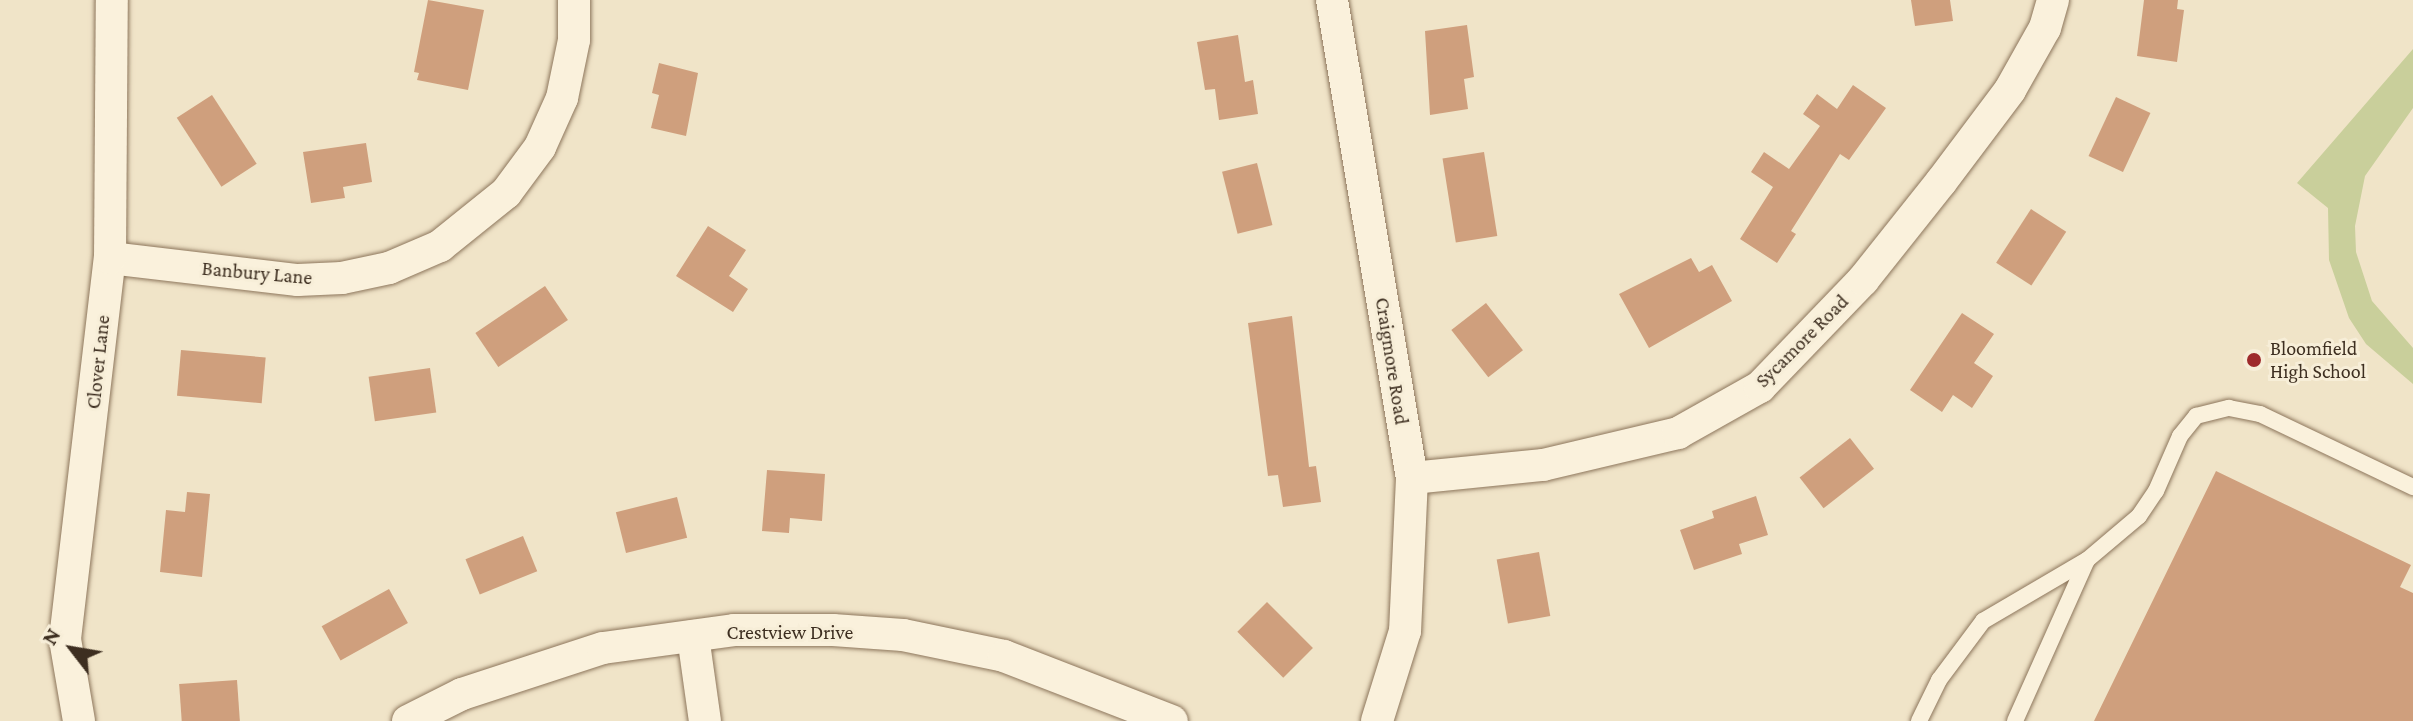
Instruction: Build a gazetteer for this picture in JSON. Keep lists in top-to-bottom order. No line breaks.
{"streets":{"street":["Banbury Lane","Sycamore Road","Craigmore Road","Clover Lane","Crestview Drive"]},"crossings":[["Banbury Lane","Clover Lane"],["Sycamore Road","Craigmore Road"]],"places":["Bloomfield High School"],"north":"top left"}
